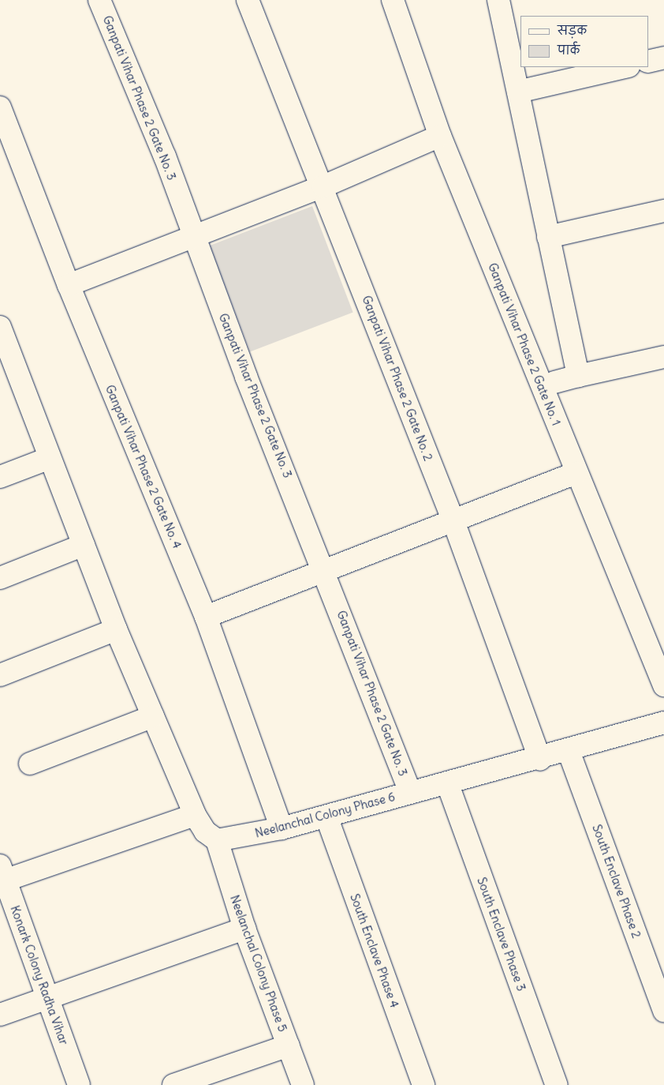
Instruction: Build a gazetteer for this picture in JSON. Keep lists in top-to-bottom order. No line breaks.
{"streets":{"street":["Ganpati Vihar Phase 2 Gate No. 3","Ganpati Vihar Phase 2 Gate No. 1","Ganpati Vihar Phase 2 Gate No. 2","Ganpati Vihar Phase 2 Gate No. 4","Neelanchal Colony Phase 6","South Enclave Phase 2","South Enclave Phase 3","South Enclave Phase 4","Neelanchal Colony Phase 5","Konark Colony Radha Vihar"]},"crossings":[["Ganpati Vihar Phase 2 Gate No. 3","Neelanchal Colony Phase 6"],["Ganpati Vihar Phase 2 Gate No. 2","Neelanchal Colony Phase 6"],["Ganpati Vihar Phase 2 Gate No. 4","Neelanchal Colony Phase 6"],["Neelanchal Colony Phase 6","South Enclave Phase 2"],["Neelanchal Colony Phase 6","South Enclave Phase 3"],["Neelanchal Colony Phase 6","South Enclave Phase 4"],["Neelanchal Colony Phase 6","Neelanchal Colony Phase 5"]],"legend":["सड़क","पार्क"]}
